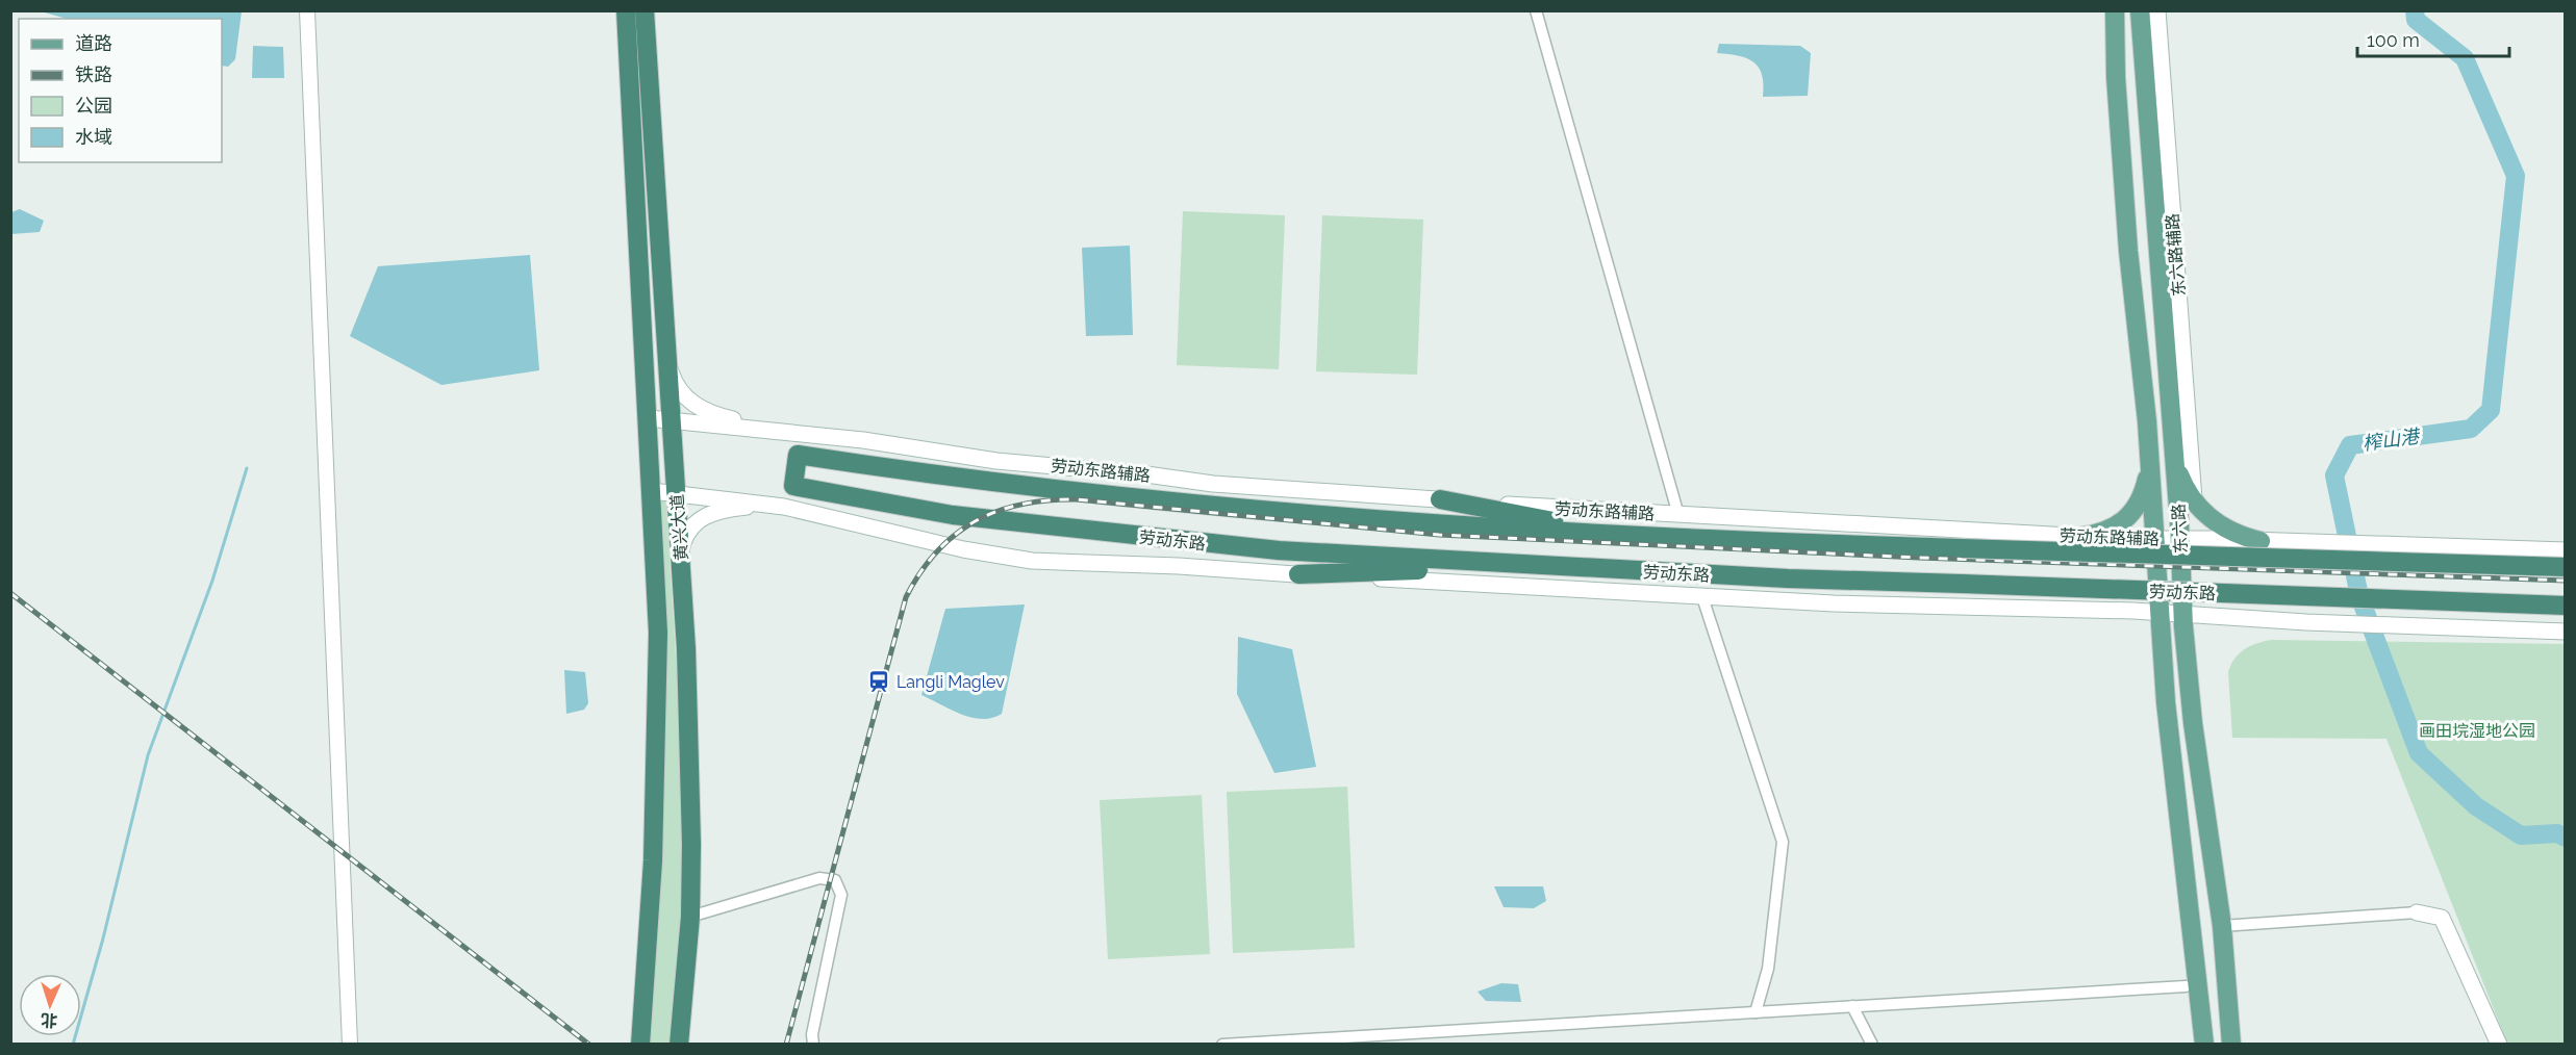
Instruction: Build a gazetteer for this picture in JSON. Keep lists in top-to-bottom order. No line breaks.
{"streets":{"highway":["黄兴大道","劳动东路"],"main road":["东六路辅路","劳动东路辅路","东六路"]},"crossings":[["劳动东路辅路","黄兴大道"],["劳动东路辅路","东六路"]],"water":["榨山港"],"parks":["画田垸湿地公园"],"places":{"station":["Langli Maglev"]},"legend":["道路","铁路","公园","水域"],"scale_bar":"100 m","north":"bottom"}
